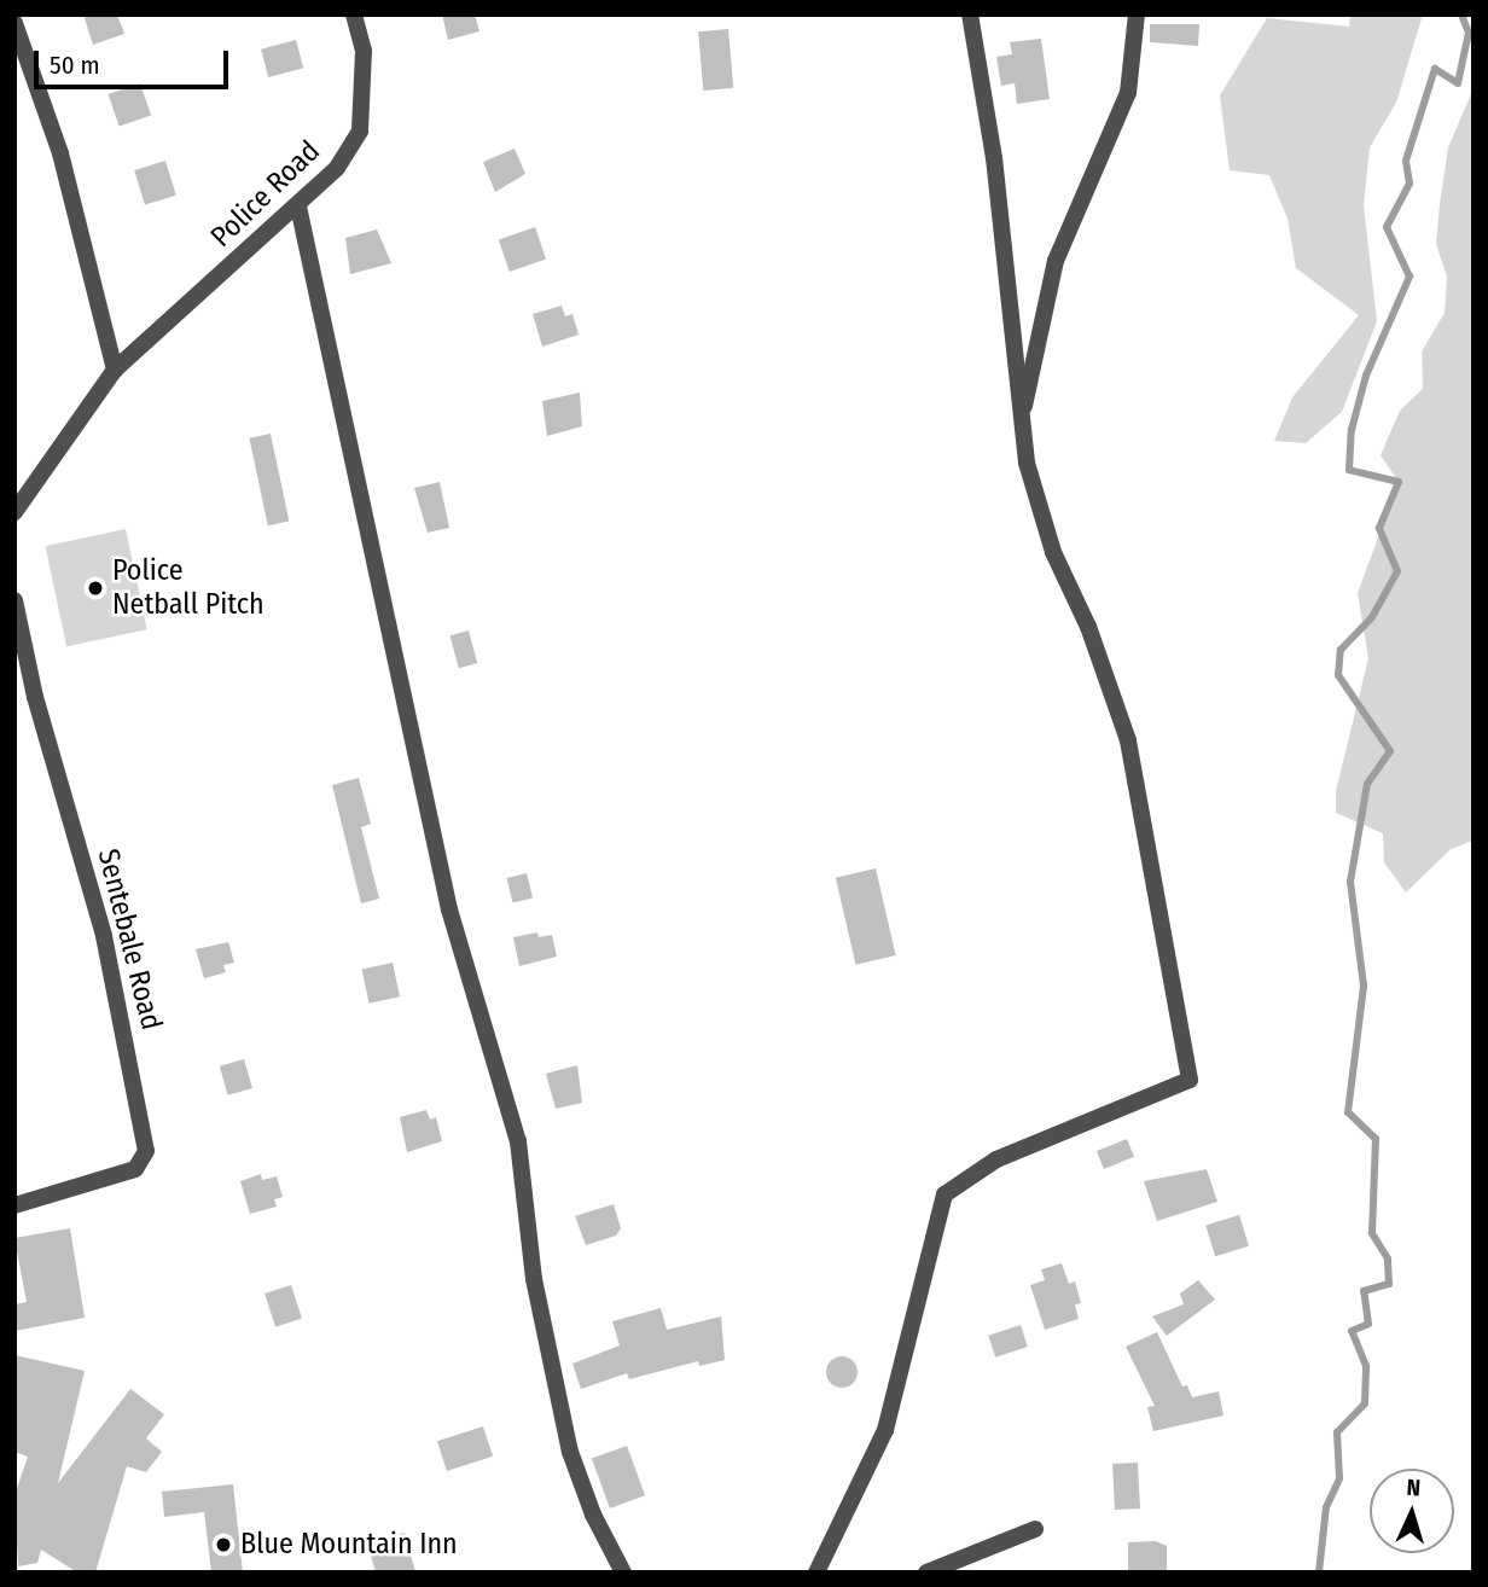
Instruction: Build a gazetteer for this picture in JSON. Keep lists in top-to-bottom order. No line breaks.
{"streets":{"street":["Police Road","Sentebale Road"]},"places":["Police Netball Pitch","Blue Mountain Inn"],"scale_bar":"50 m","north":"top"}
